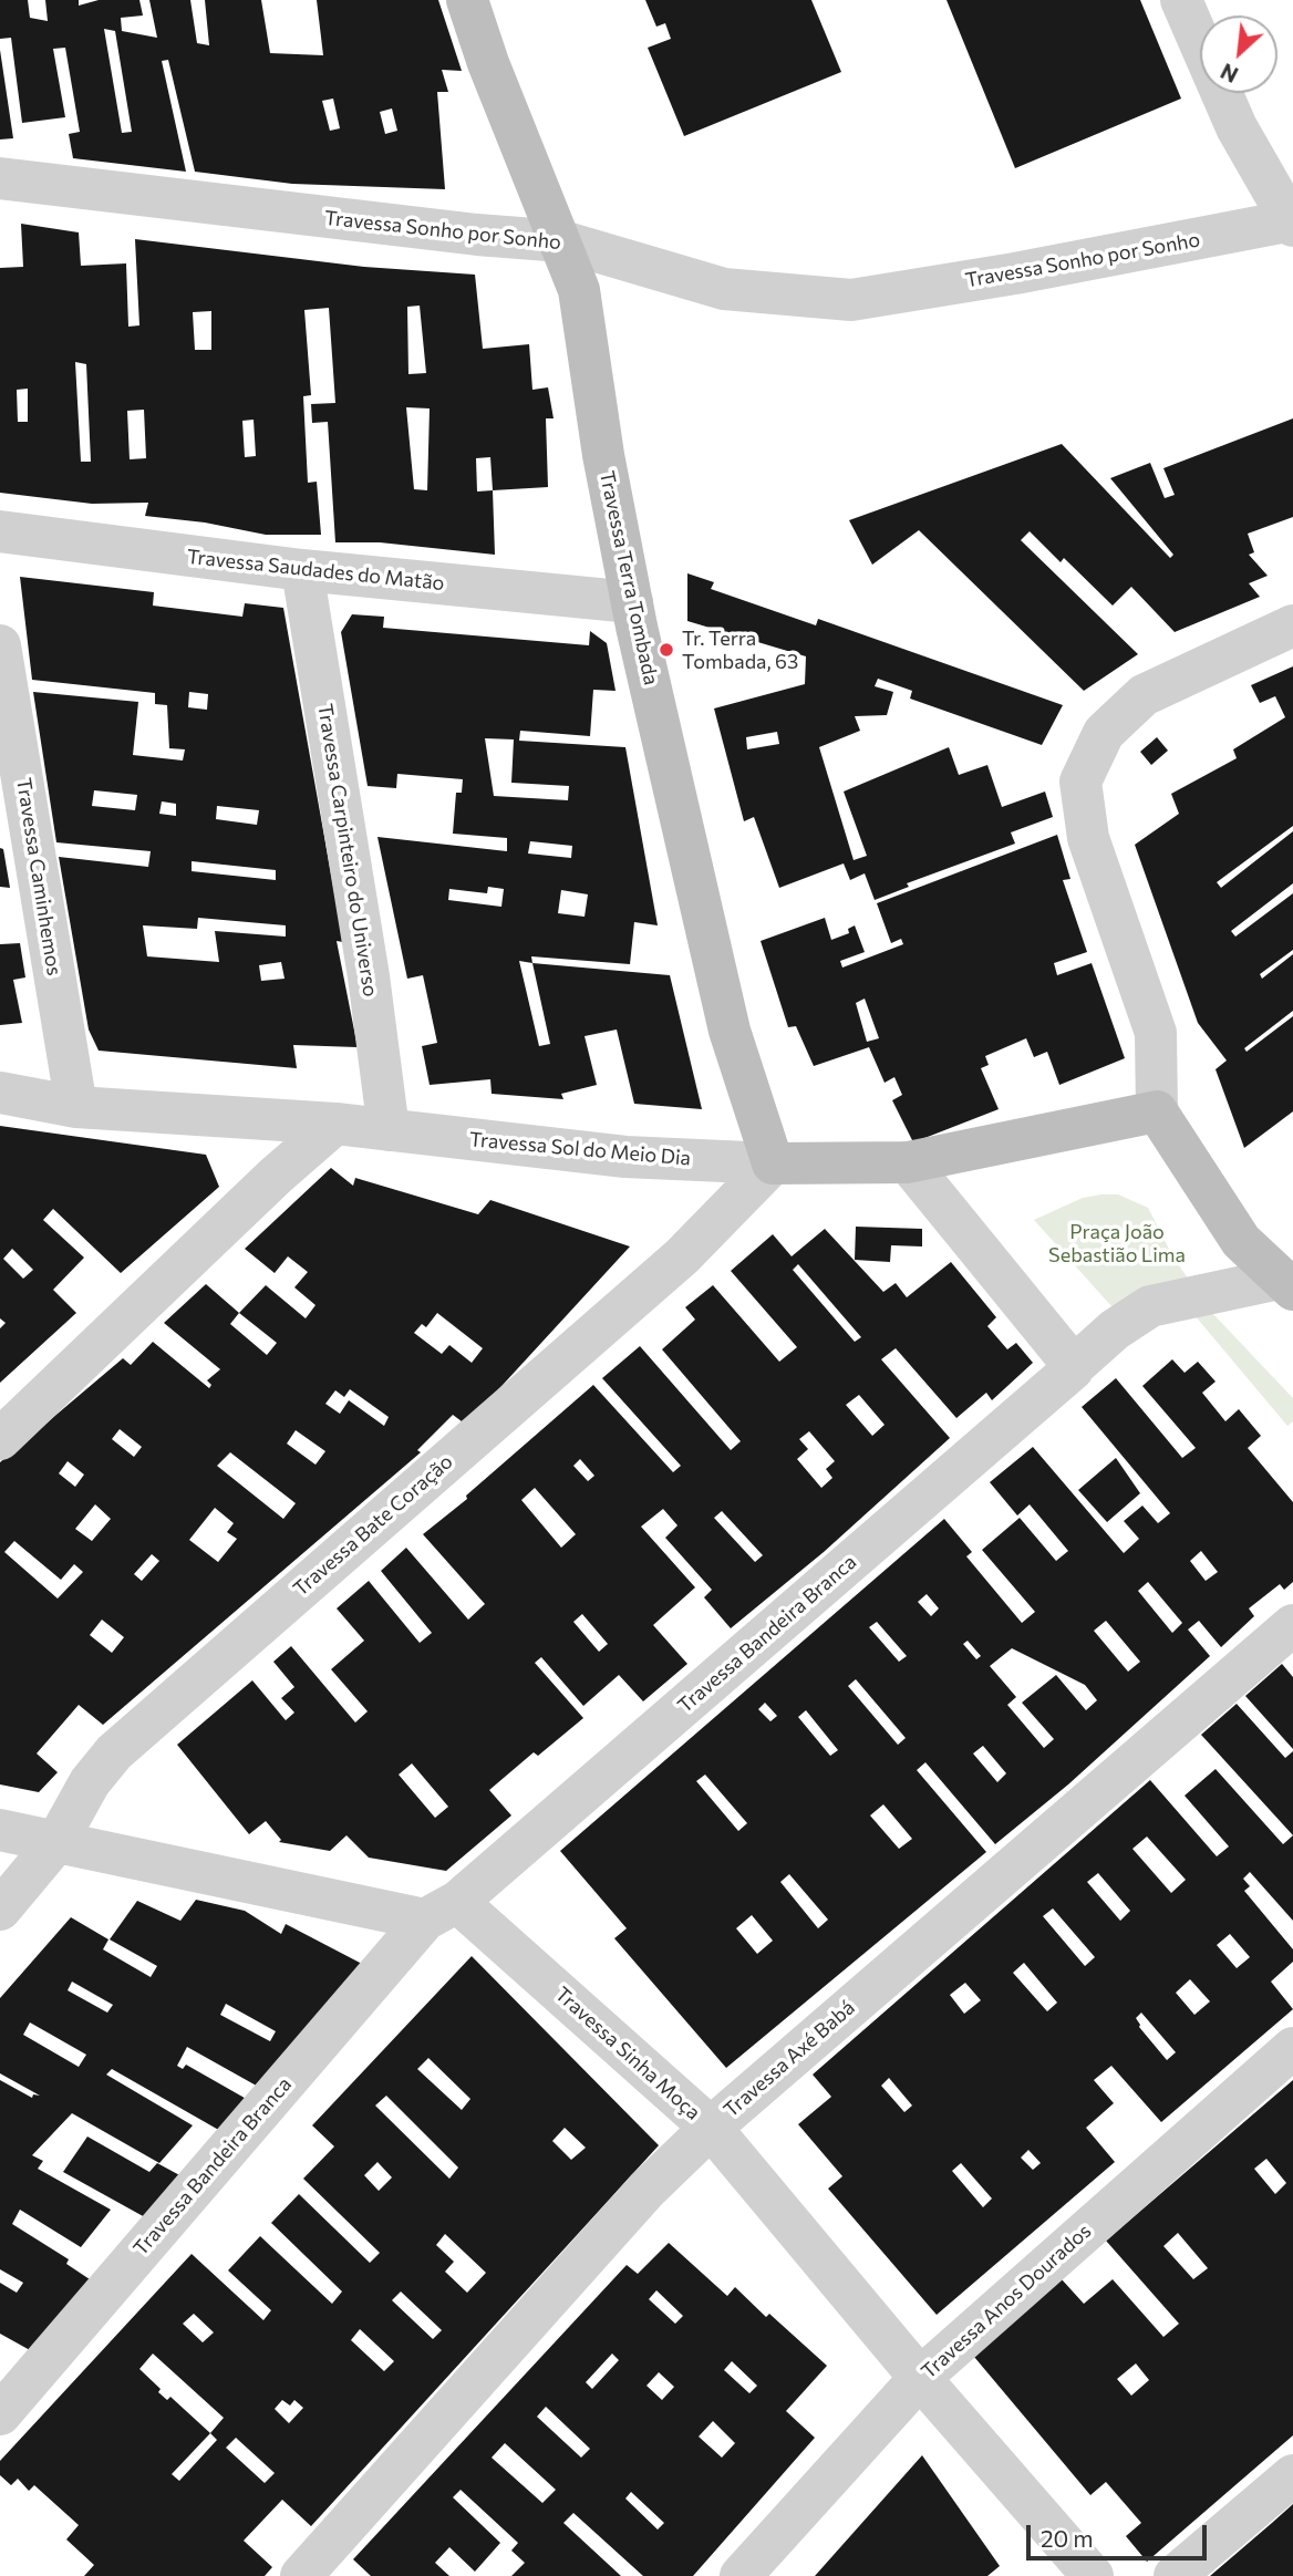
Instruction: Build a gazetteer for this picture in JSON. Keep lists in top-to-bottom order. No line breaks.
{"streets":{"street":["Travessa Sonho por Sonho","Travessa Saudades do Matão","Travessa Terra Tombada","Travessa Carpinteiro do Universo","Travessa Caminhemos","Travessa Sol do Meio Dia","Travessa Bate Coração","Travessa Bandeira Branca","Travessa Sinha Moça","Travessa Axé Babá","Travessa Anos Dourados"]},"crossings":[["Travessa Sonho por Sonho","Travessa Terra Tombada"],["Travessa Saudades do Matão","Travessa Terra Tombada"],["Travessa Saudades do Matão","Travessa Carpinteiro do Universo"],["Travessa Terra Tombada","Travessa Sol do Meio Dia"],["Travessa Terra Tombada","Travessa Bate Coração"],["Travessa Carpinteiro do Universo","Travessa Sol do Meio Dia"],["Travessa Caminhemos","Travessa Sol do Meio Dia"],["Travessa Sol do Meio Dia","Travessa Bate Coração"],["Travessa Bate Coração","Travessa Sinha Moça"],["Travessa Bandeira Branca","Travessa Sinha Moça"],["Travessa Sinha Moça","Travessa Axé Babá"],["Travessa Sinha Moça","Travessa Anos Dourados"]],"parks":["Praça João Sebastião Lima"],"places":["Tr. Terra Tombada, 63"],"scale_bar":"20 m","north":"bottom left"}
